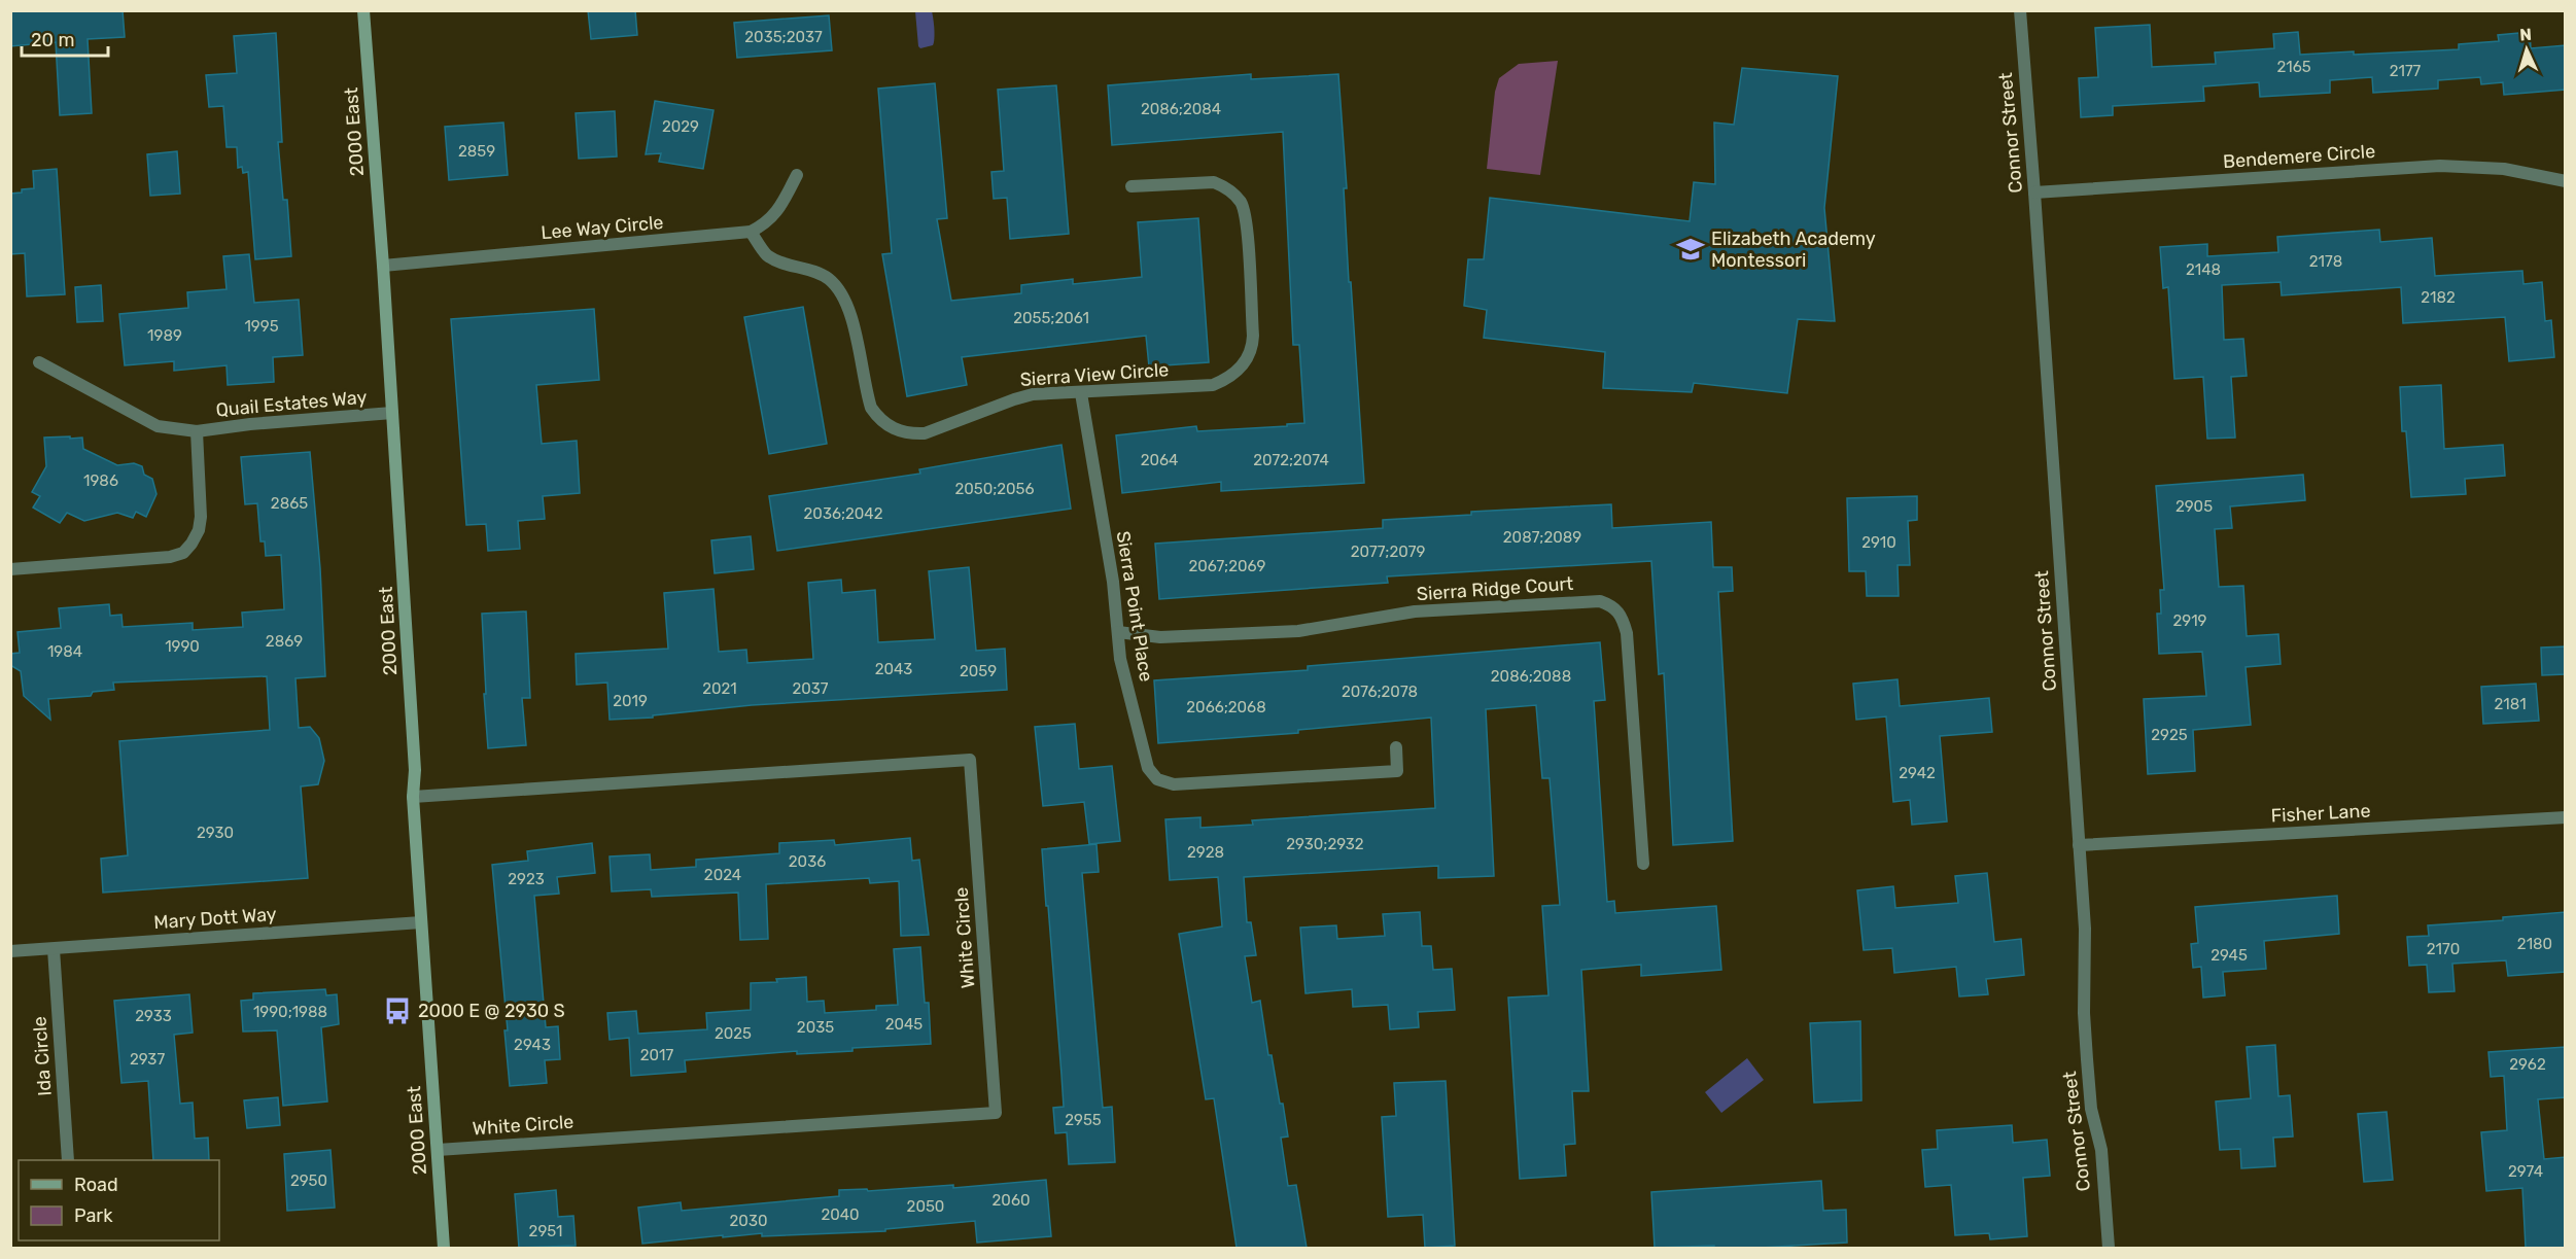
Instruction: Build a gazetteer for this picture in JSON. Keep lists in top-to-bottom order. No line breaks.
{"streets":{"street":["2000 East","Connor Street","Bendemere Circle","Lee Way Circle","Sierra View Circle","Quail Estates Way","Sierra Ridge Court","Sierra Point Place","Fisher Lane","Mary Dott Way","White Circle","Ida Circle"]},"crossings":[["2000 East","Lee Way Circle"],["2000 East","Quail Estates Way"],["2000 East","Mary Dott Way"],["2000 East","White Circle"],["Connor Street","Bendemere Circle"],["Connor Street","Fisher Lane"],["Lee Way Circle","Sierra View Circle"],["Sierra View Circle","Sierra Point Place"],["Sierra Ridge Court","Sierra Point Place"],["Mary Dott Way","Ida Circle"]],"places":{"school or university":["Elizabeth Academy Montessori"],"bus stop":["2000 E @ 2930 S"]},"house_numbers":["2035;2037","2165","2177","2086;2084","2029","2859","2178","2148","2182","2055;2061","1995","1989","2064","2072;2074","1986","2050;2056","2865","2905","2036;2042","2087;2089","2910","2077;2079","2067;2069","2919","2869","1990","1984","2043","2059","2086;2088","2021","2037","2076;2078","2019","2181","2066;2068","2925","2942","2930","2930;2932","2928","2036","2024","2923","2180","2170","2945","1990;1988","2933","2045","2035","2025","2943","2017","2937","2962","2955","2974","2950","2060","2050","2040","2030","2951"],"legend":["Road","Park"],"scale_bar":"20 m","north":"top"}
